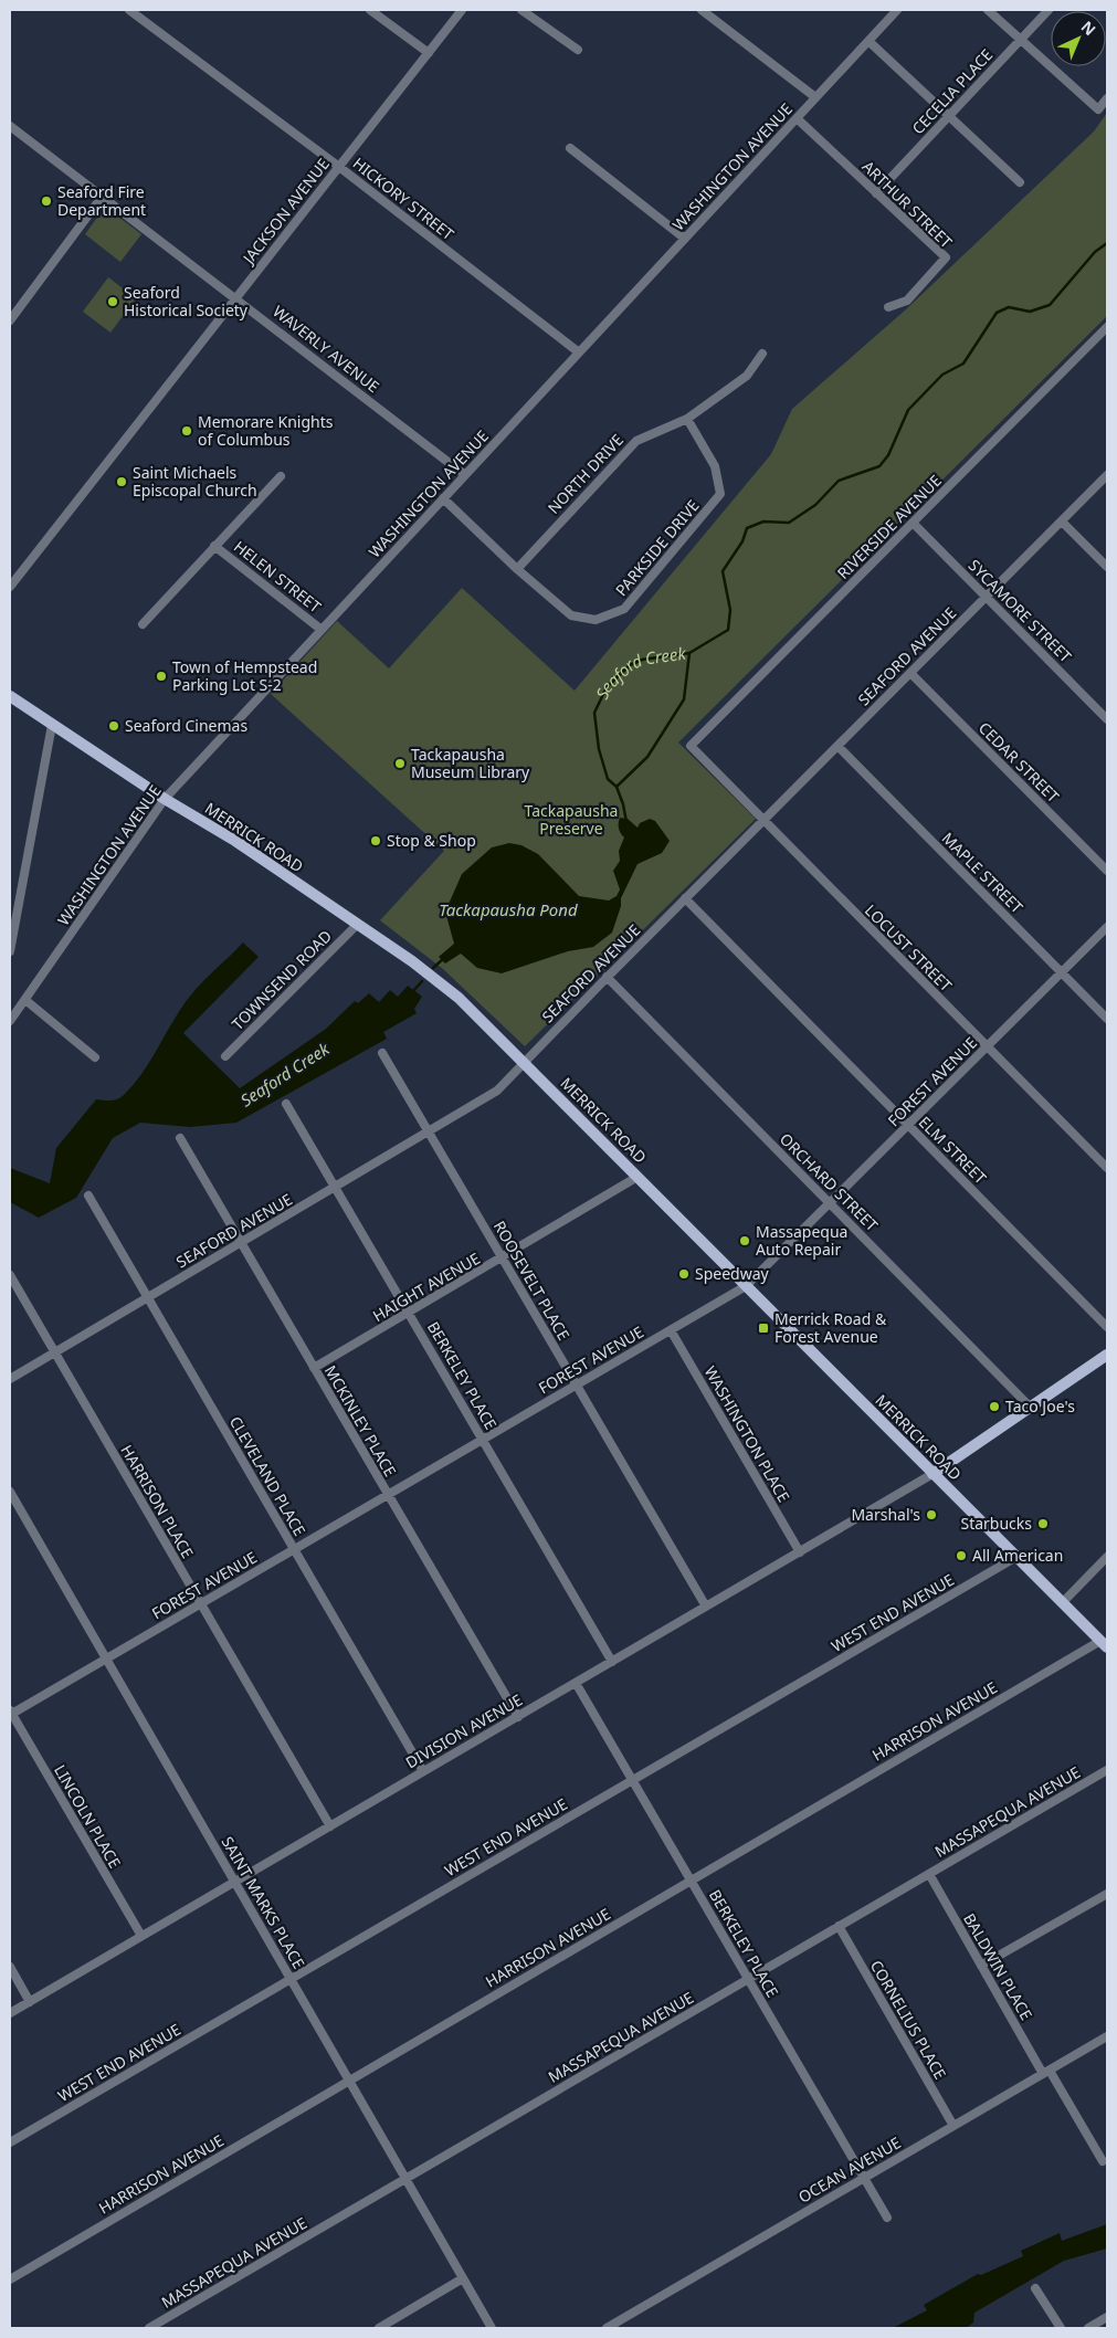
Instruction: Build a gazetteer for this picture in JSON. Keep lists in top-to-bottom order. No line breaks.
{"streets":{"main road":["MERRICK ROAD"],"street":["CECELIA PLACE","WASHINGTON AVENUE","HICKORY STREET","ARTHUR STREET","JACKSON AVENUE","WAVERLY AVENUE","NORTH DRIVE","RIVERSIDE AVENUE","PARKSIDE DRIVE","HELEN STREET","SYCAMORE STREET","SEAFORD AVENUE","CEDAR STREET","MAPLE STREET","LOCUST STREET","TOWNSEND ROAD","FOREST AVENUE","ELM STREET","ORCHARD STREET","ROOSEVELT PLACE","HAIGHT AVENUE","BERKELEY PLACE","MCKINLEY PLACE","WASHINGTON PLACE","CLEVELAND PLACE","HARRISON PLACE","WEST END AVENUE","HARRISON AVENUE","DIVISION AVENUE","MASSAPEQUA AVENUE","LINCOLN PLACE","SAINT MARKS PLACE","BALDWIN PLACE","CORNELIUS PLACE","OCEAN AVENUE"]},"crossings":[["CECELIA PLACE","ARTHUR STREET"],["WASHINGTON AVENUE","HICKORY STREET"],["WASHINGTON AVENUE","ARTHUR STREET"],["WASHINGTON AVENUE","WAVERLY AVENUE"],["WASHINGTON AVENUE","PARKSIDE DRIVE"],["WASHINGTON AVENUE","HELEN STREET"],["WASHINGTON AVENUE","MERRICK ROAD"],["HICKORY STREET","JACKSON AVENUE"],["JACKSON AVENUE","WAVERLY AVENUE"],["NORTH DRIVE","PARKSIDE DRIVE"],["RIVERSIDE AVENUE","SYCAMORE STREET"],["RIVERSIDE AVENUE","LOCUST STREET"],["SYCAMORE STREET","SEAFORD AVENUE"],["SEAFORD AVENUE","CEDAR STREET"],["SEAFORD AVENUE","MERRICK ROAD"],["SEAFORD AVENUE","MAPLE STREET"],["SEAFORD AVENUE","LOCUST STREET"],["SEAFORD AVENUE","ELM STREET"],["SEAFORD AVENUE","ORCHARD STREET"],["SEAFORD AVENUE","ROOSEVELT PLACE"],["SEAFORD AVENUE","BERKELEY PLACE"],["SEAFORD AVENUE","MCKINLEY PLACE"],["SEAFORD AVENUE","CLEVELAND PLACE"],["SEAFORD AVENUE","HARRISON PLACE"],["MERRICK ROAD","TOWNSEND ROAD"],["MERRICK ROAD","FOREST AVENUE"],["MERRICK ROAD","HAIGHT AVENUE"],["MERRICK ROAD","WEST END AVENUE"],["MERRICK ROAD","HARRISON AVENUE"],["MERRICK ROAD","DIVISION AVENUE"],["MAPLE STREET","FOREST AVENUE"],["LOCUST STREET","FOREST AVENUE"],["FOREST AVENUE","ELM STREET"],["FOREST AVENUE","ORCHARD STREET"],["FOREST AVENUE","ROOSEVELT PLACE"],["FOREST AVENUE","BERKELEY PLACE"],["FOREST AVENUE","MCKINLEY PLACE"],["FOREST AVENUE","WASHINGTON PLACE"],["FOREST AVENUE","CLEVELAND PLACE"],["FOREST AVENUE","HARRISON PLACE"],["FOREST AVENUE","LINCOLN PLACE"],["FOREST AVENUE","SAINT MARKS PLACE"],["ROOSEVELT PLACE","HAIGHT AVENUE"],["ROOSEVELT PLACE","DIVISION AVENUE"],["HAIGHT AVENUE","BERKELEY PLACE"],["HAIGHT AVENUE","MCKINLEY PLACE"],["BERKELEY PLACE","WEST END AVENUE"],["BERKELEY PLACE","HARRISON AVENUE"],["BERKELEY PLACE","DIVISION AVENUE"],["BERKELEY PLACE","MASSAPEQUA AVENUE"],["BERKELEY PLACE","OCEAN AVENUE"],["MCKINLEY PLACE","DIVISION AVENUE"],["WASHINGTON PLACE","DIVISION AVENUE"],["CLEVELAND PLACE","DIVISION AVENUE"],["HARRISON PLACE","DIVISION AVENUE"],["WEST END AVENUE","SAINT MARKS PLACE"],["HARRISON AVENUE","SAINT MARKS PLACE"],["DIVISION AVENUE","LINCOLN PLACE"],["DIVISION AVENUE","SAINT MARKS PLACE"],["MASSAPEQUA AVENUE","SAINT MARKS PLACE"],["MASSAPEQUA AVENUE","BALDWIN PLACE"],["MASSAPEQUA AVENUE","CORNELIUS PLACE"],["BALDWIN PLACE","OCEAN AVENUE"],["CORNELIUS PLACE","OCEAN AVENUE"]],"water":["Seaford Creek","Tackapausha Pond"],"parks":["Tackapausha Preserve"],"places":{"other":["Seaford Fire Department","Seaford Historical Society","Memorare Knights of Columbus","Saint Michaels Episcopal Church","Town of Hempstead Parking Lot S-2","Seaford Cinemas","Tackapausha Museum Library","Stop & Shop","Massapequa Auto Repair","Speedway","Taco Joe's","Marshal's","Starbucks","All American"],"transit":["Merrick Road & Forest Avenue"]},"north":"top right"}
